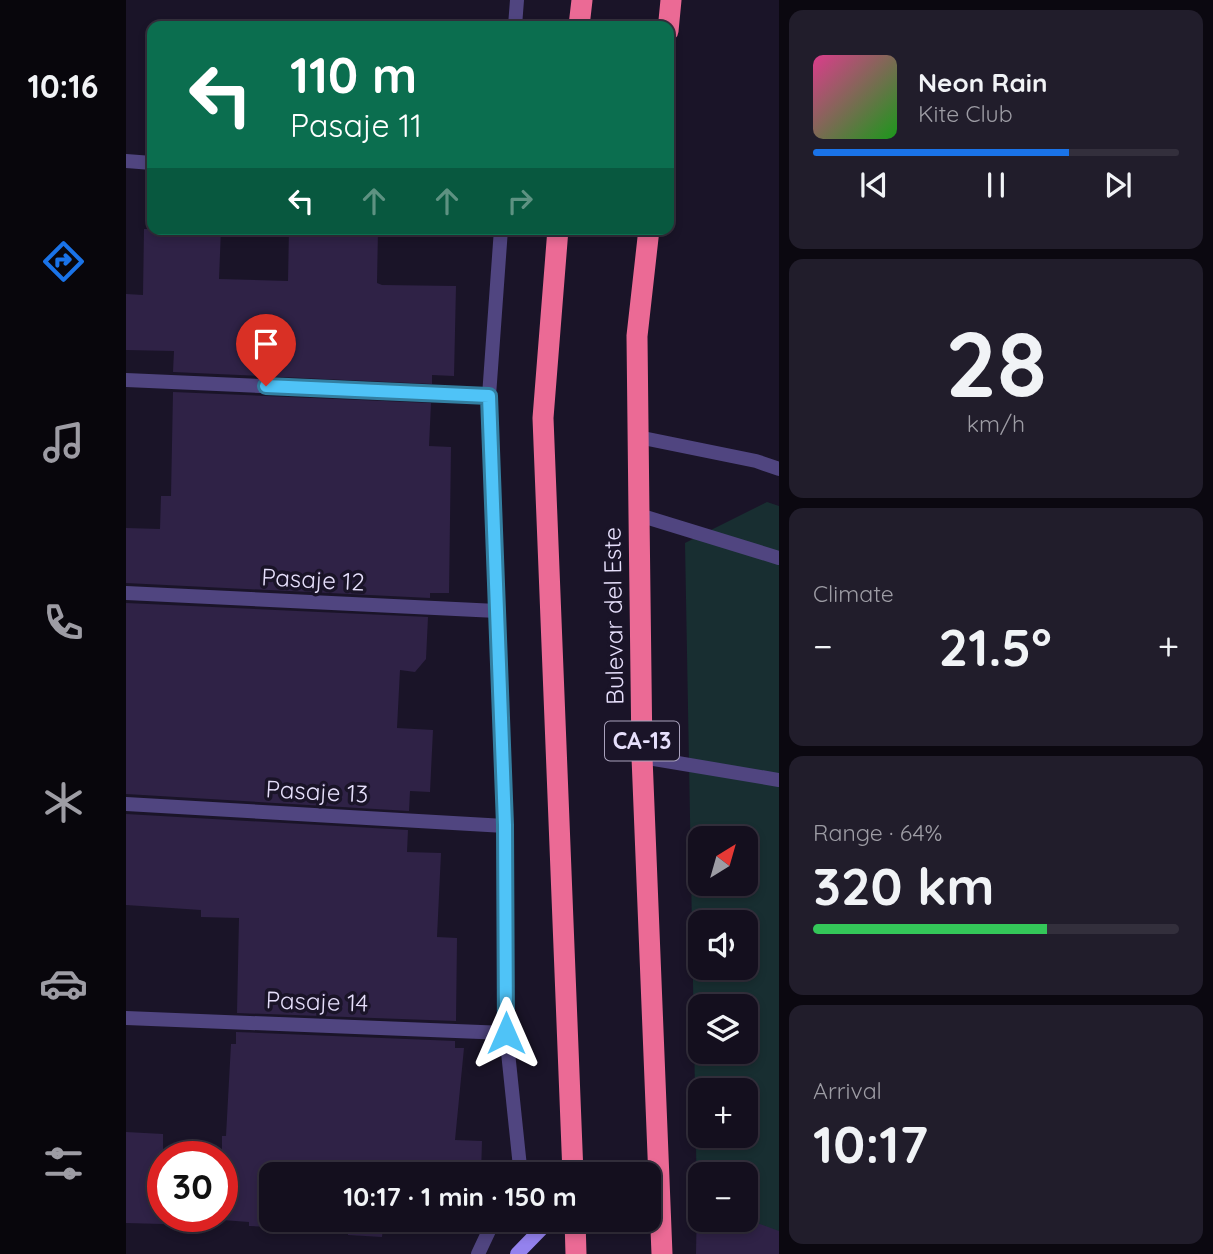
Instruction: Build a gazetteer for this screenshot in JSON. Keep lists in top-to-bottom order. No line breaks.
{"streets":{"highway":["Bulevar del Este","CA-13"],"street":["Pasaje 12","Pasaje 13","Pasaje 14"]},"north":"top right","page":{"tabs":"10:16","turn":["110 m","Pasaje 11"],"song":["Neon Rain","Kite Club"],"tile":[["28","km/h"],"Climate",["Range · 64%","320 km"],["Arrival","10:17"]],"heat":["−","21.5°","+"],"map_buttons":["+","−"],"limit":"30","trip":"10:17 · 1 min · 150 m"}}
